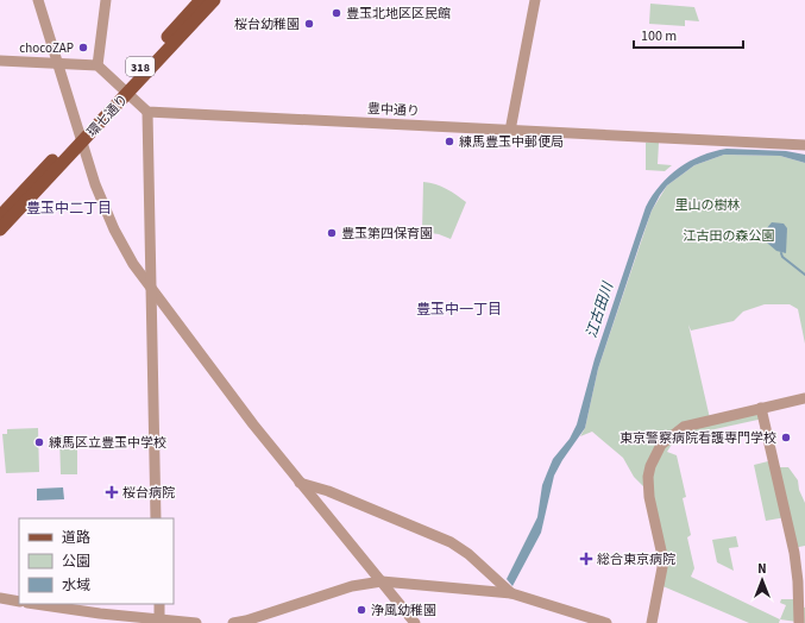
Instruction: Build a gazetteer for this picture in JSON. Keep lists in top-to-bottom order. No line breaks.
{"streets":{"main road":["318","環七通り"],"street":["豊中通り"]},"districts":["豊玉中二丁目","豊玉中一丁目"],"water":["江古田川"],"parks":["里山の樹林","江古田の森公園"],"places":{"other":["豊玉北地区区民館","桜台幼稚園","chocoZAP","練馬豊玉中郵便局","豊玉第四保育園","東京警察病院看護専門学校","練馬区立豊玉中学校","浄風幼稚園"],"health":["桜台病院","総合東京病院"]},"legend":["道路","公園","水域"],"scale_bar":"100 m","north":"top"}
